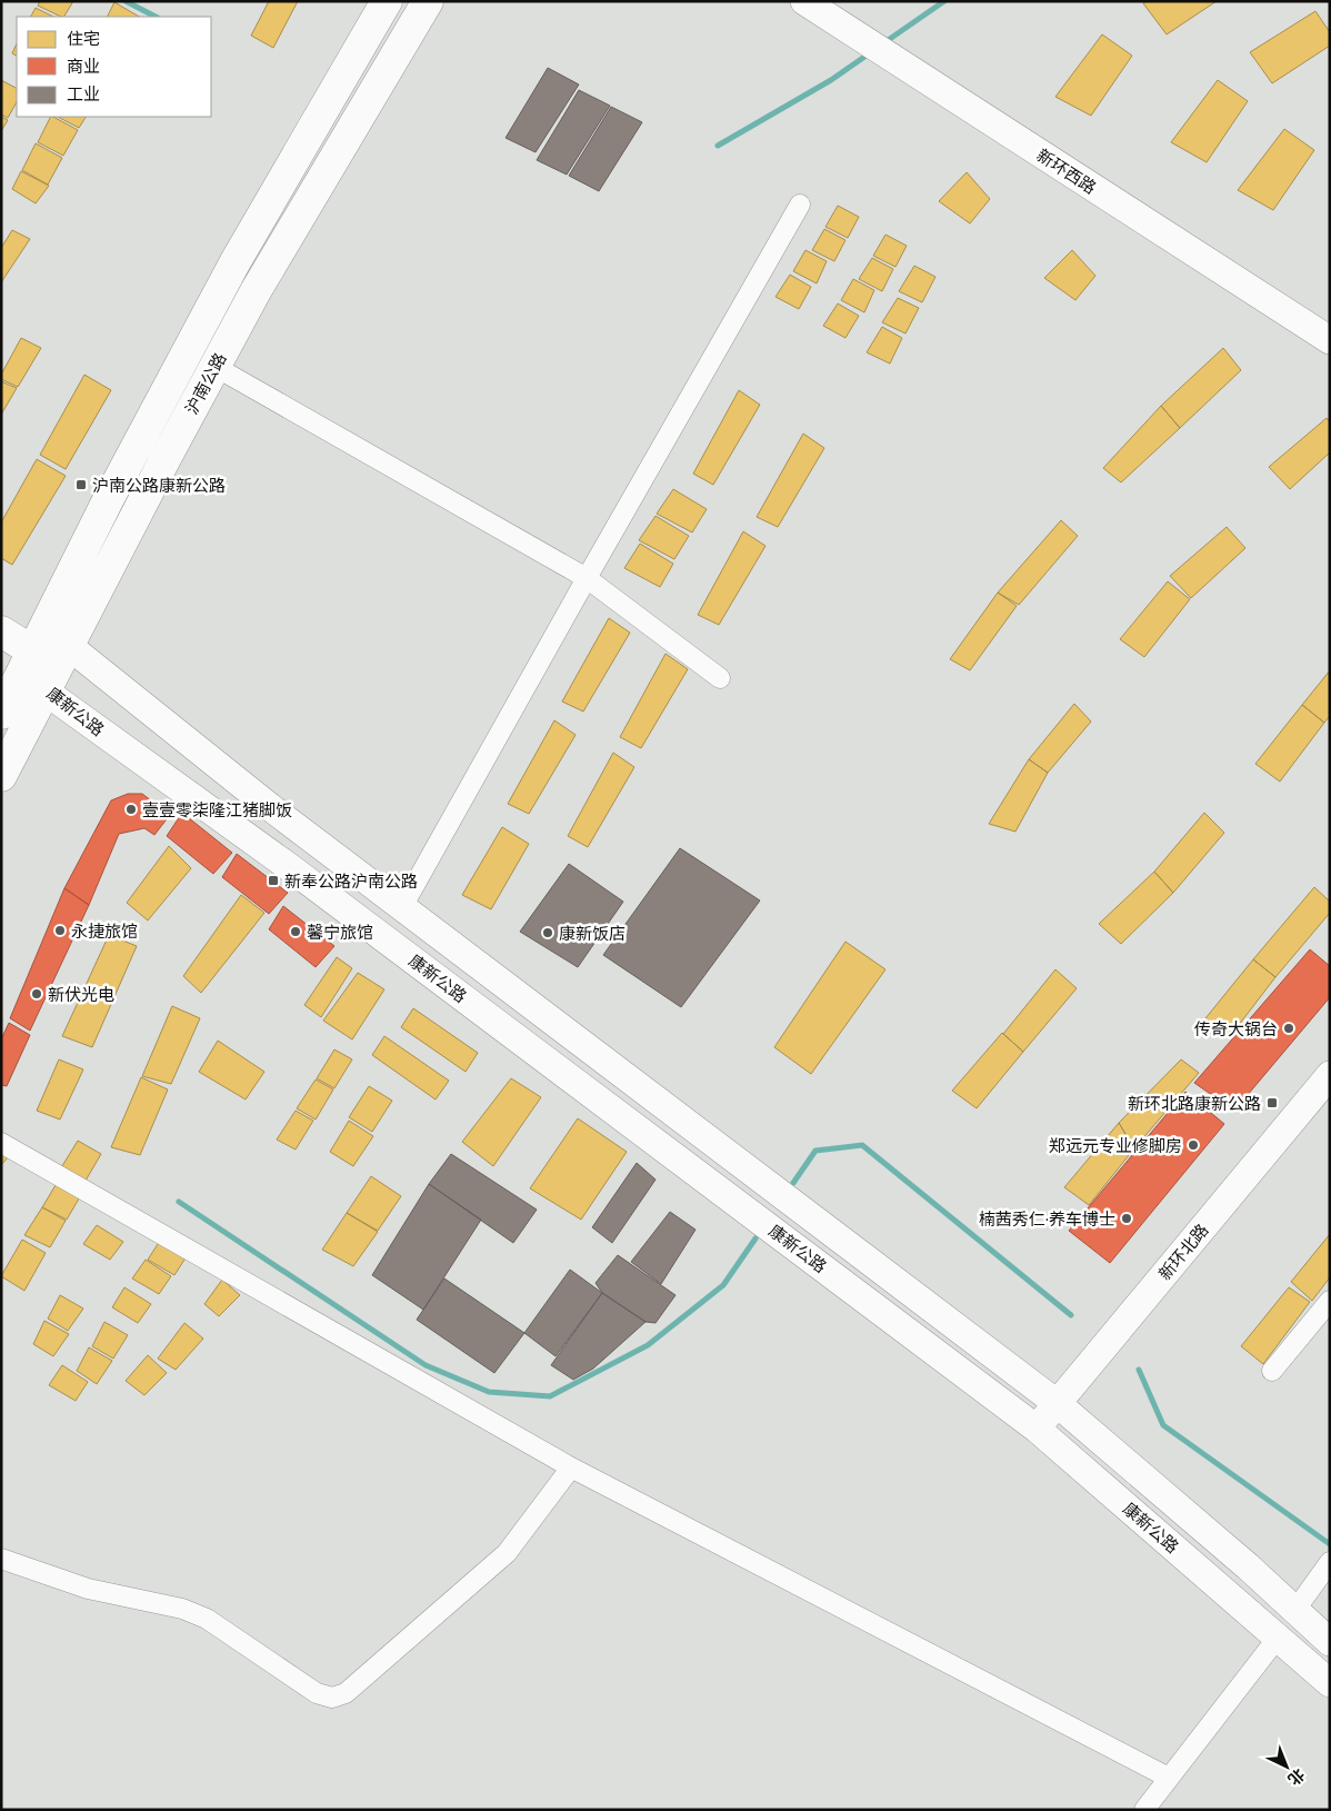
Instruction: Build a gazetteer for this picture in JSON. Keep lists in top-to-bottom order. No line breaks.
{"streets":{"main road":["新环西路","沪南公路","康新公路","新环北路"]},"crossings":[["沪南公路","康新公路"],["康新公路","新环北路"]],"places":{"transit":["沪南公路康新公路","新奉公路沪南公路","新环北路康新公路"],"other":["壹壹零柒隆江猪脚饭","永捷旅馆","馨宁旅馆","康新饭店","新伏光电","传奇大锅台","郑远元专业修脚房","楠茜秀仁·养车博士"]},"legend":["住宅","商业","工业"],"north":"bottom right"}
